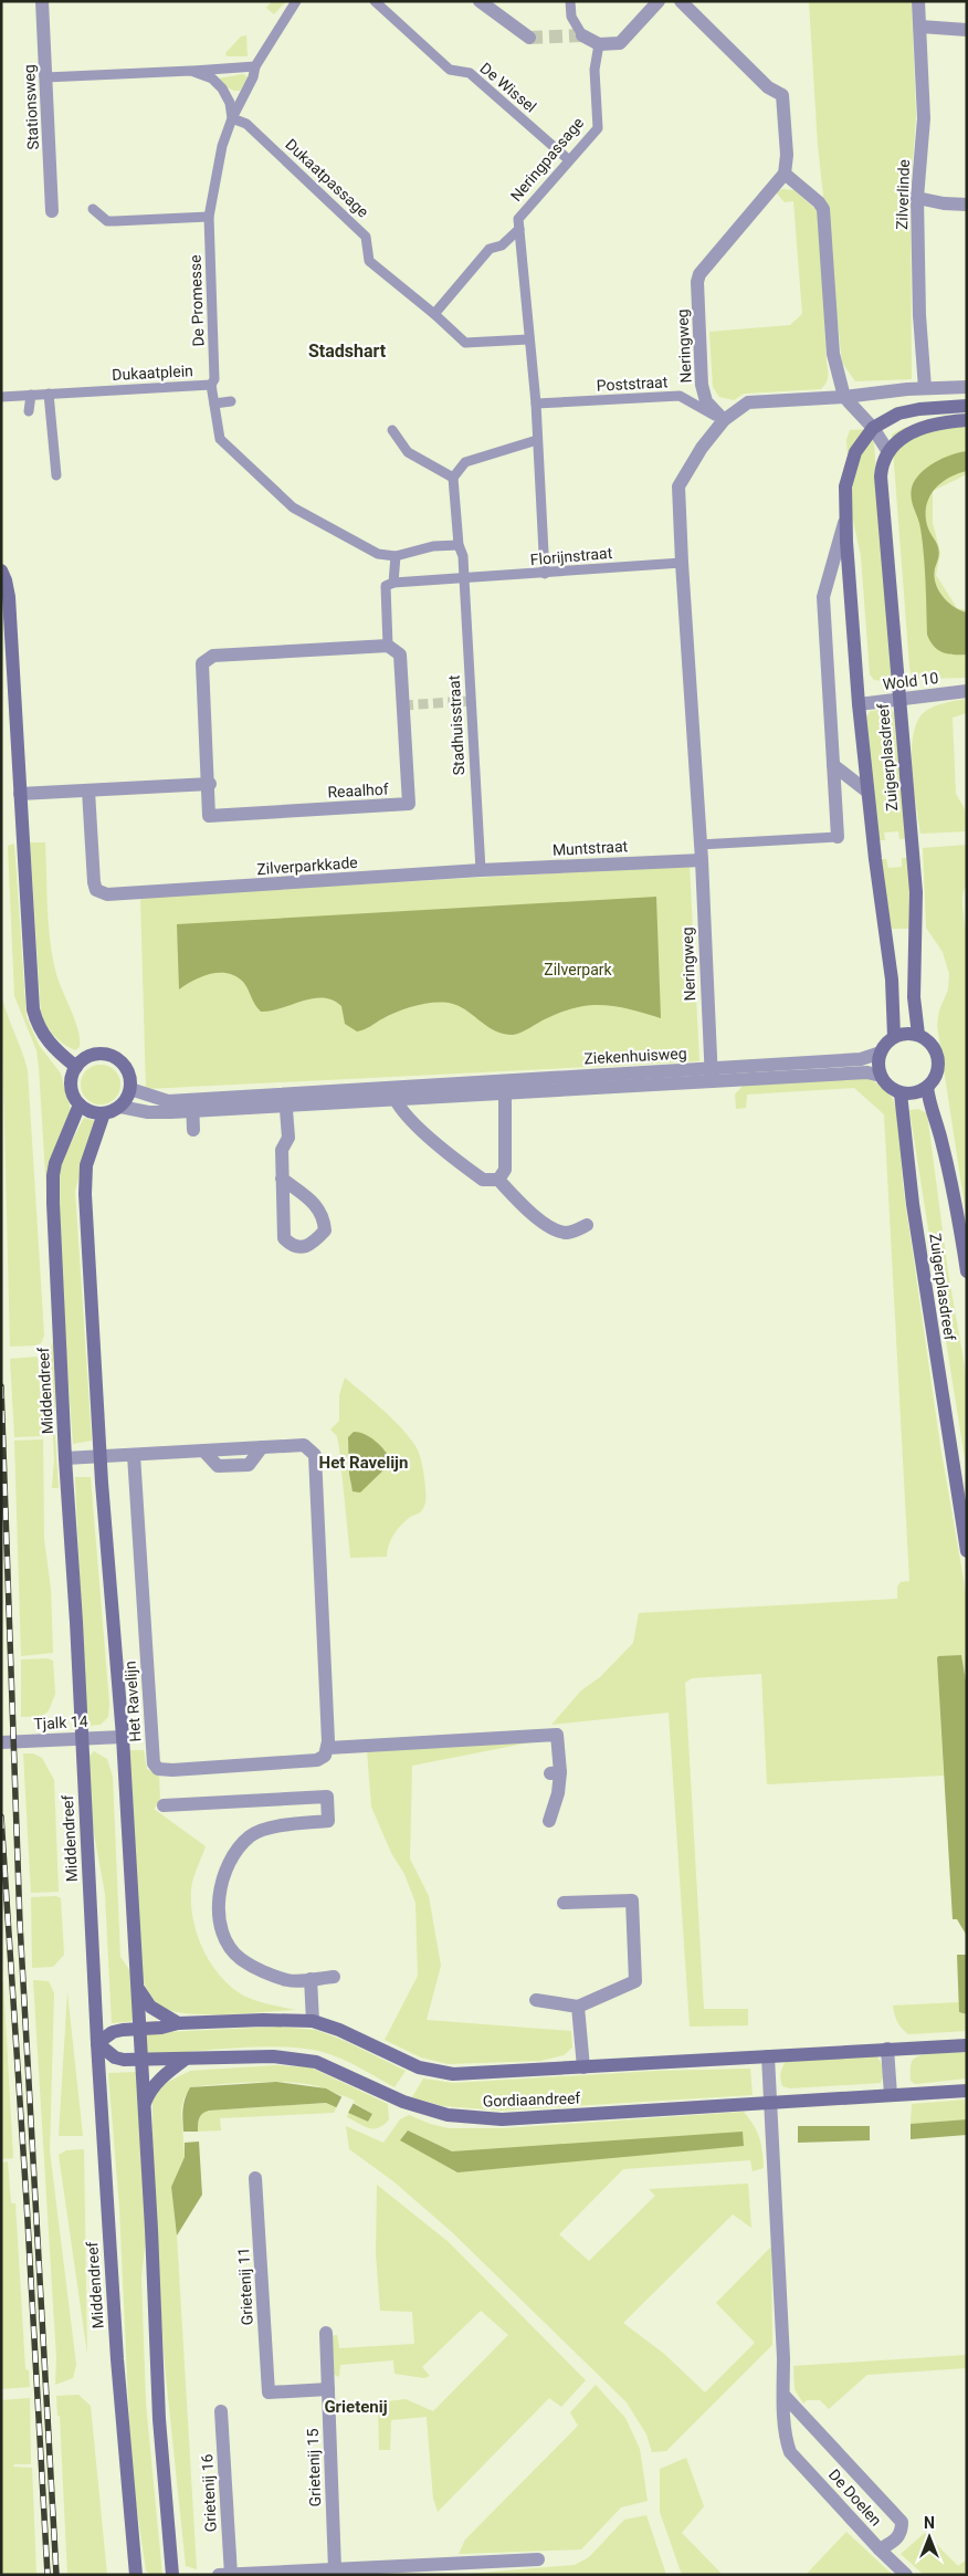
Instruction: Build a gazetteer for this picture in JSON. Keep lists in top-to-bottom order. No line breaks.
{"streets":{"main road":["Zuigerplasdreef","Middendreef","Gordiaandreef"],"street":["De Wissel","Stationsweg","Neringpassage","Dukaatpassage","Zilverlinde","De Promesse","Neringweg","Dukaatplein","Poststraat","Florijnstraat","Wold 10","Stadhuisstraat","Reaalhof","Muntstraat","Zilverparkkade","Ziekenhuisweg","Het Ravelijn","Tjalk 14","Grietenij 11","Grietenij 15","Grietenij 16","De Doelen"]},"crossings":[["De Wissel","Neringpassage"],["Neringpassage","Dukaatpassage"],["Neringpassage","Poststraat"],["Neringpassage","Florijnstraat"],["Dukaatpassage","De Promesse"],["De Promesse","Dukaatplein"],["Neringweg","Poststraat"],["Neringweg","Florijnstraat"],["Neringweg","Muntstraat"],["Neringweg","Ziekenhuisweg"],["Dukaatplein","Reaalhof"],["Florijnstraat","Stadhuisstraat"],["Florijnstraat","Reaalhof"],["Wold 10","Zuigerplasdreef"],["Stadhuisstraat","Muntstraat"],["Stadhuisstraat","Zilverparkkade"],["Zuigerplasdreef","Ziekenhuisweg"],["Muntstraat","Zilverparkkade"],["Ziekenhuisweg","Middendreef"],["Middendreef","Tjalk 14"],["Middendreef","Gordiaandreef"],["Gordiaandreef","De Doelen"],["Grietenij 11","Grietenij 15"]],"districts":["Stadshart","Het Ravelijn","Grietenij"],"parks":["Zilverpark"],"north":"top"}
